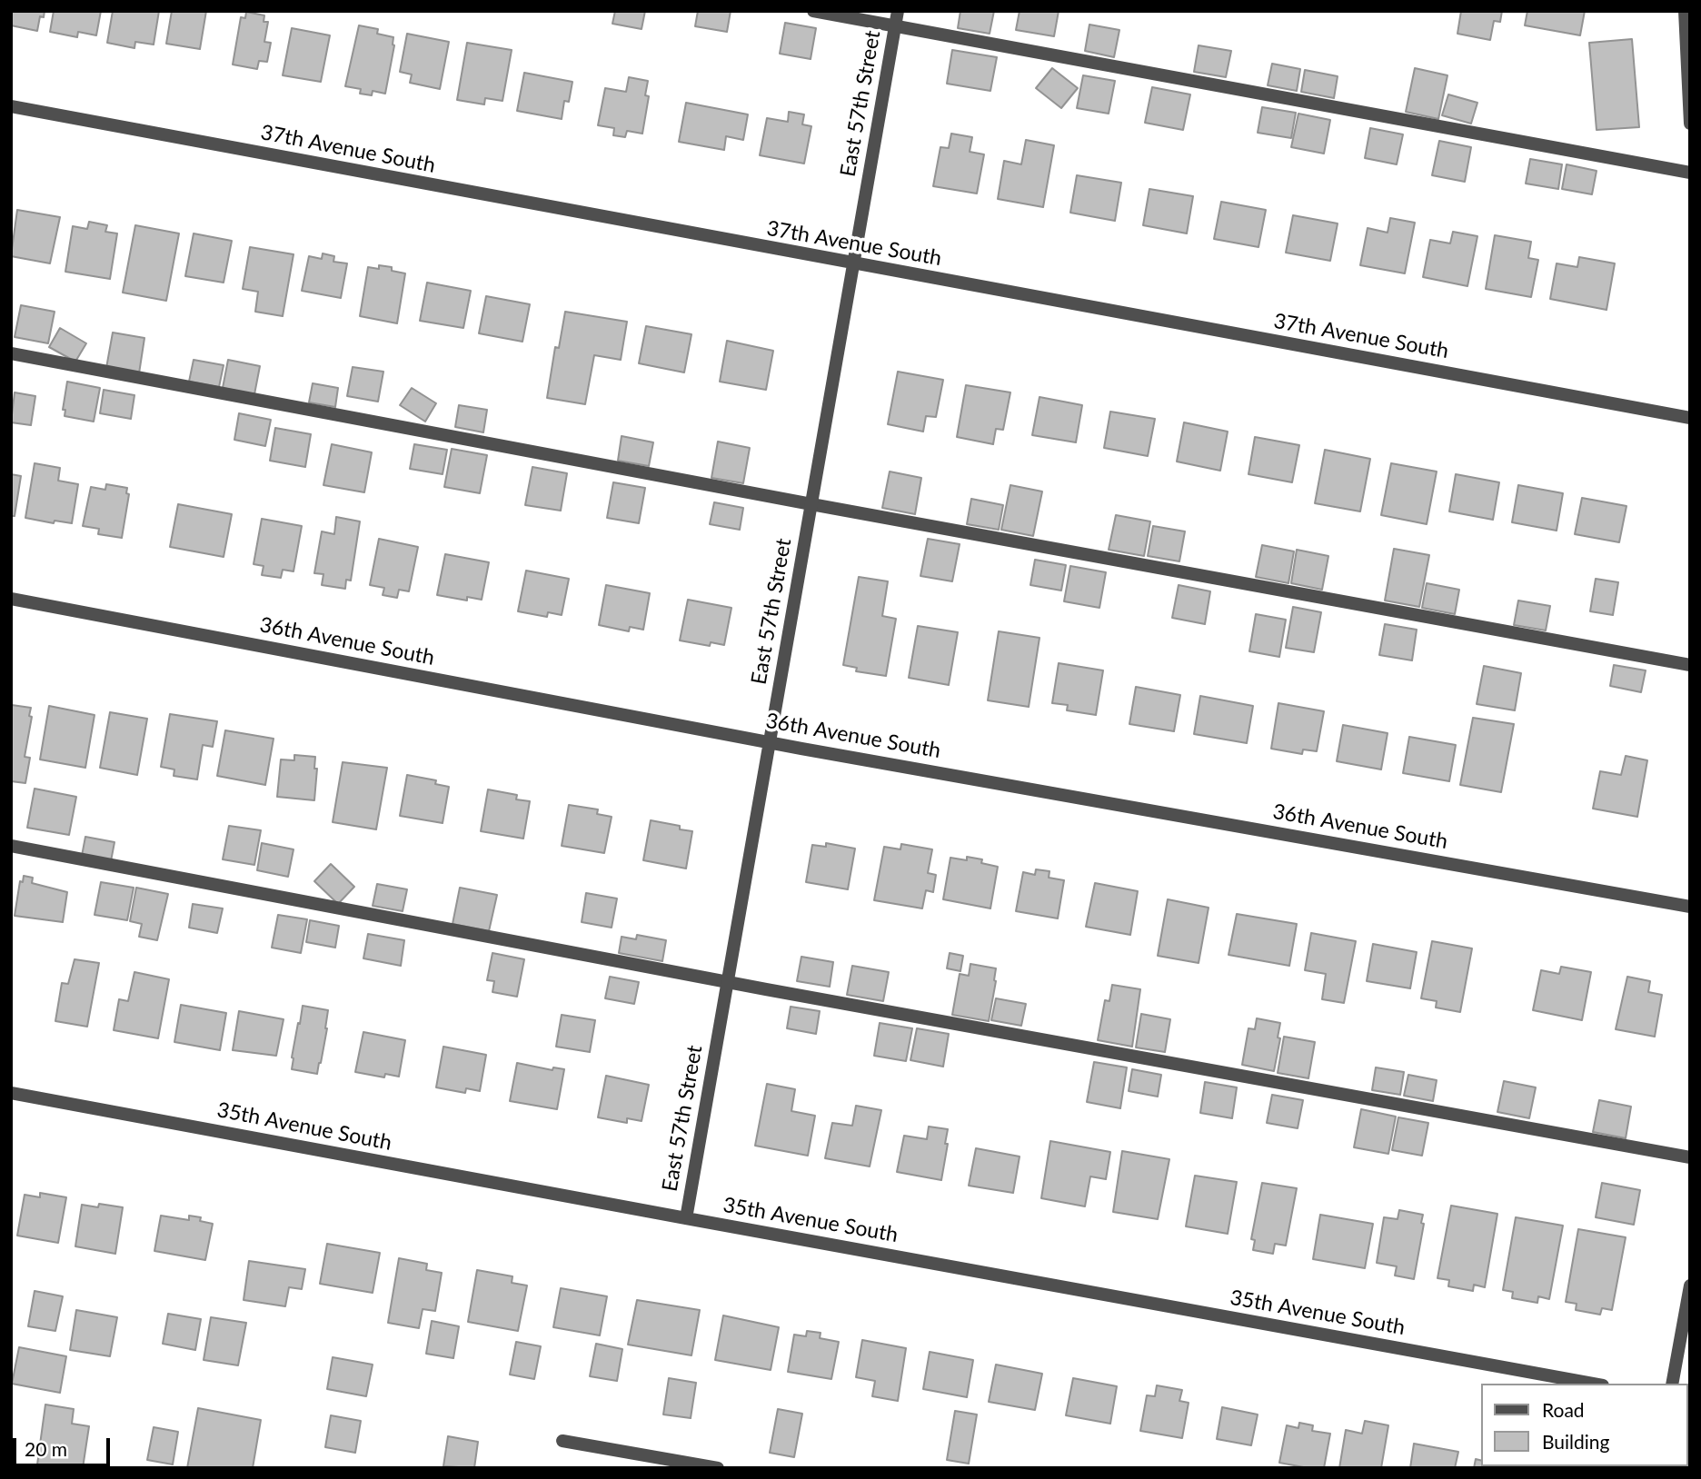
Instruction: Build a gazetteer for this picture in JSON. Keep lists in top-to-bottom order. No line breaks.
{"streets":{"street":["East 57th Street","37th Avenue South","36th Avenue South","35th Avenue South"]},"crossings":[["East 57th Street","37th Avenue South"],["East 57th Street","36th Avenue South"],["East 57th Street","35th Avenue South"]],"legend":["Road","Building"],"scale_bar":"20 m"}
